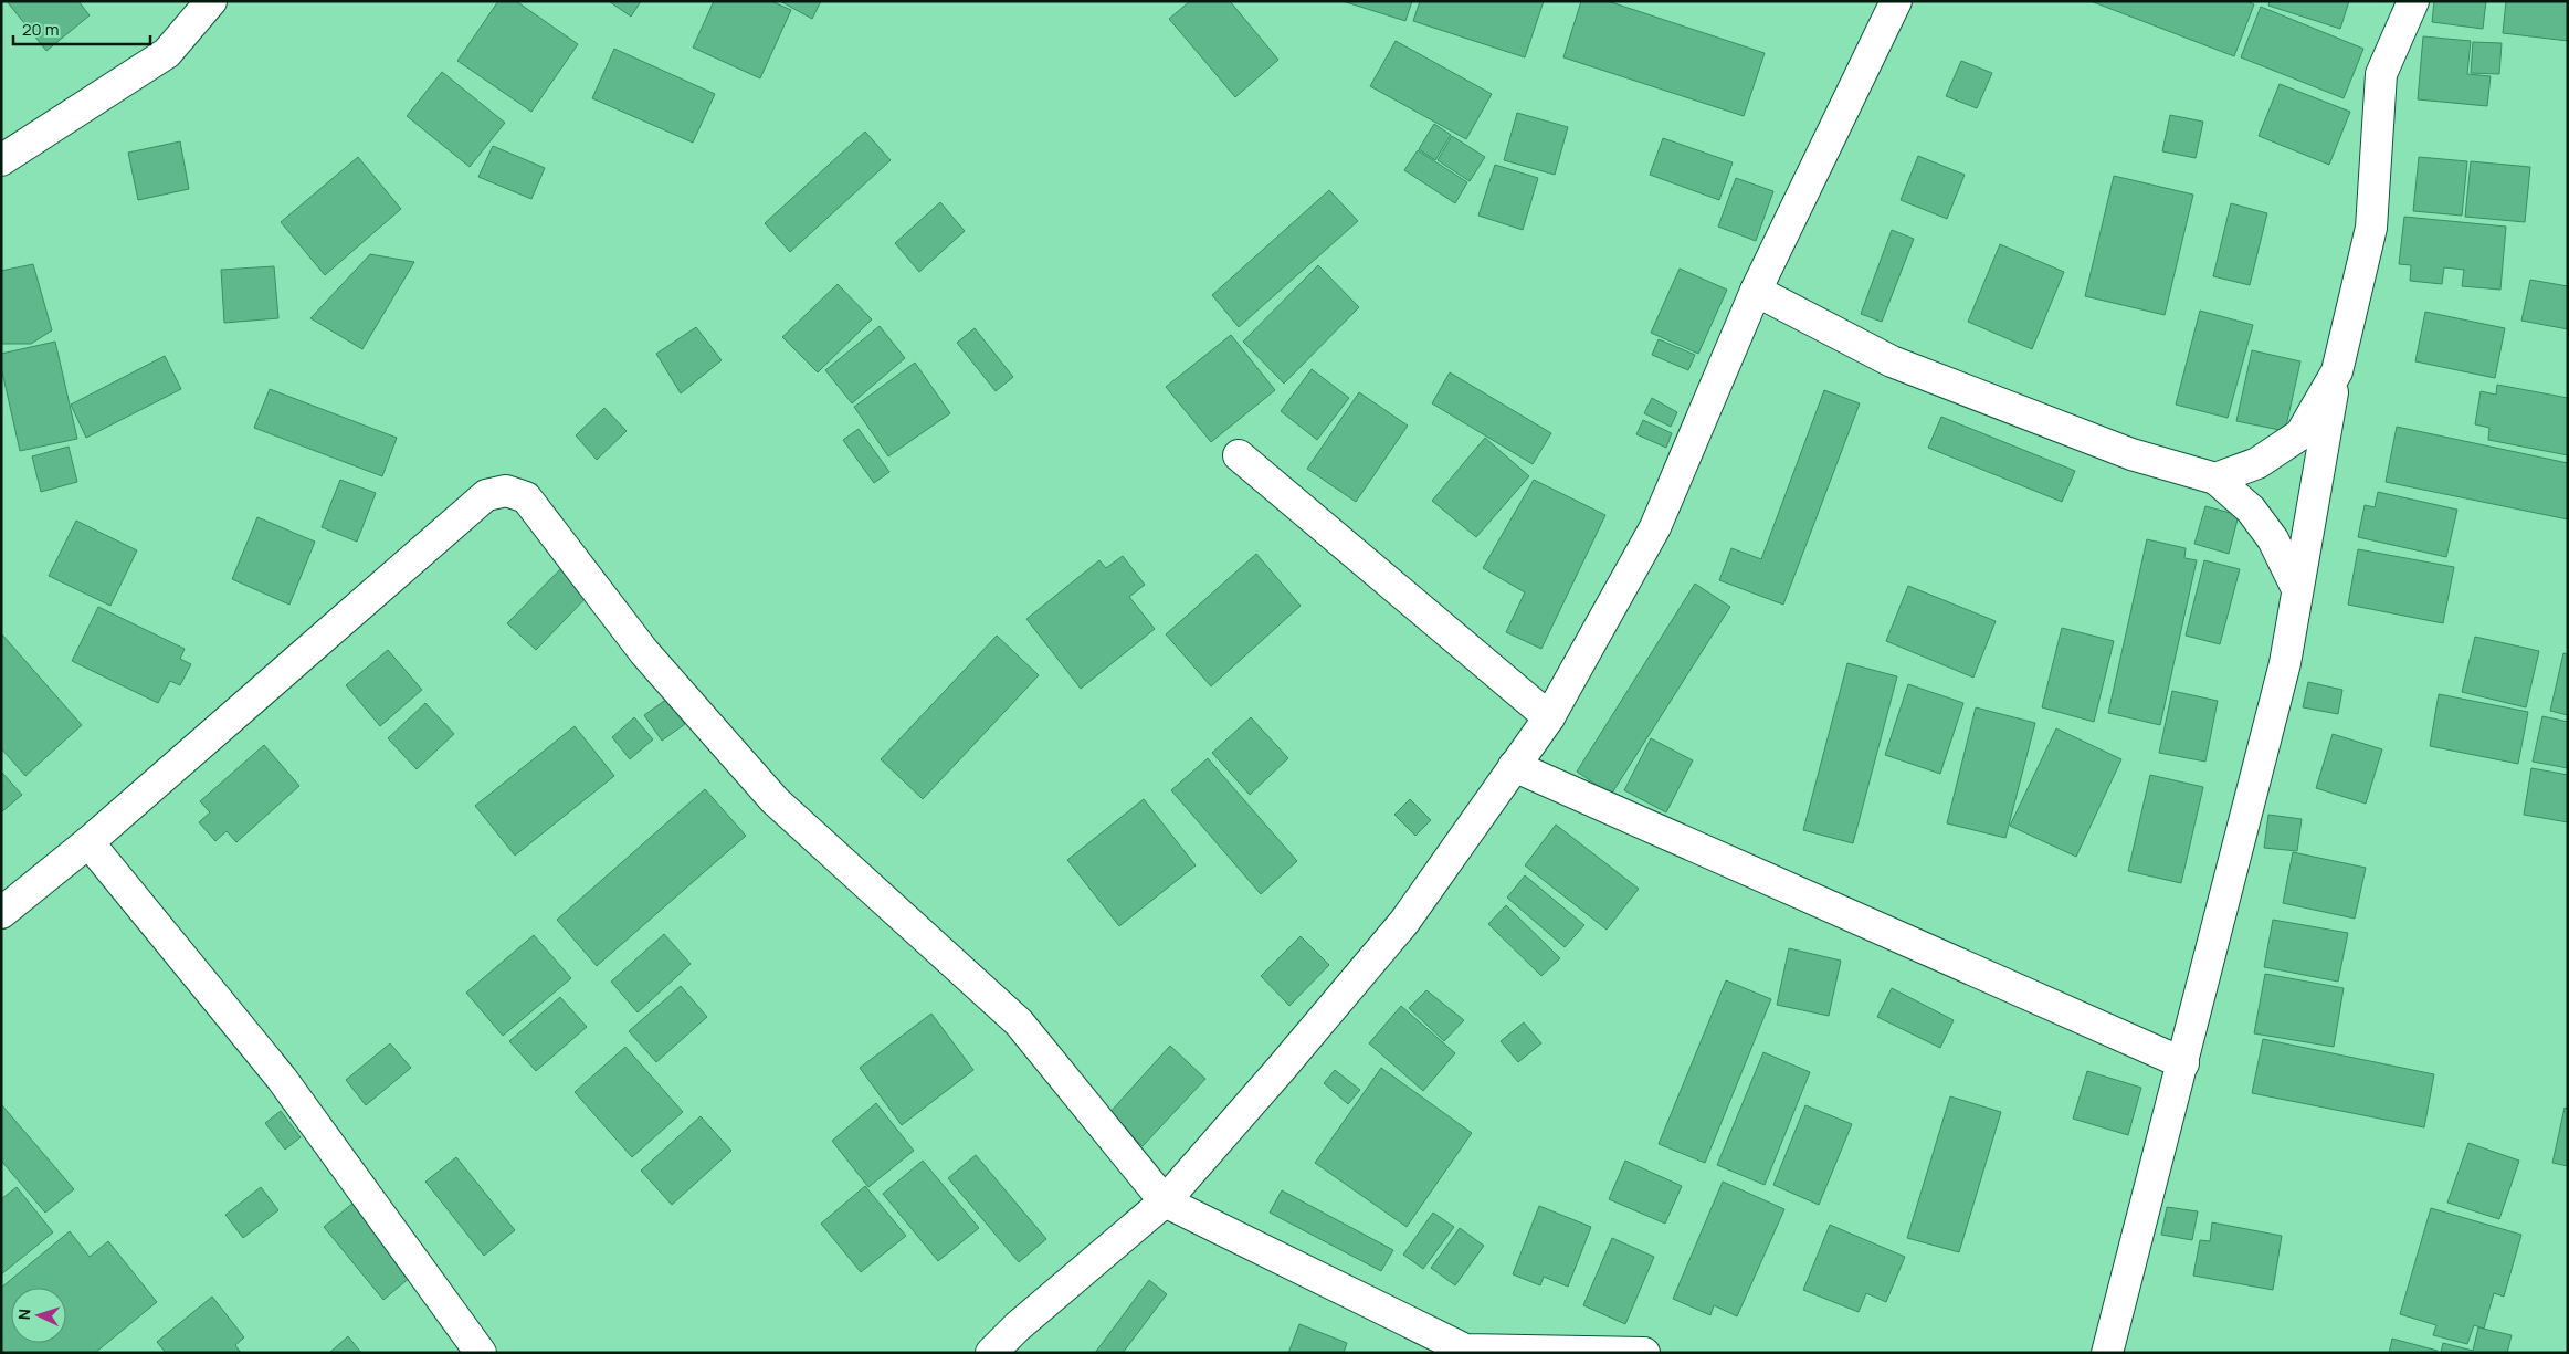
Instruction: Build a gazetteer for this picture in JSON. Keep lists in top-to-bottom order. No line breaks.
{"scale_bar":"20 m","north":"left"}
